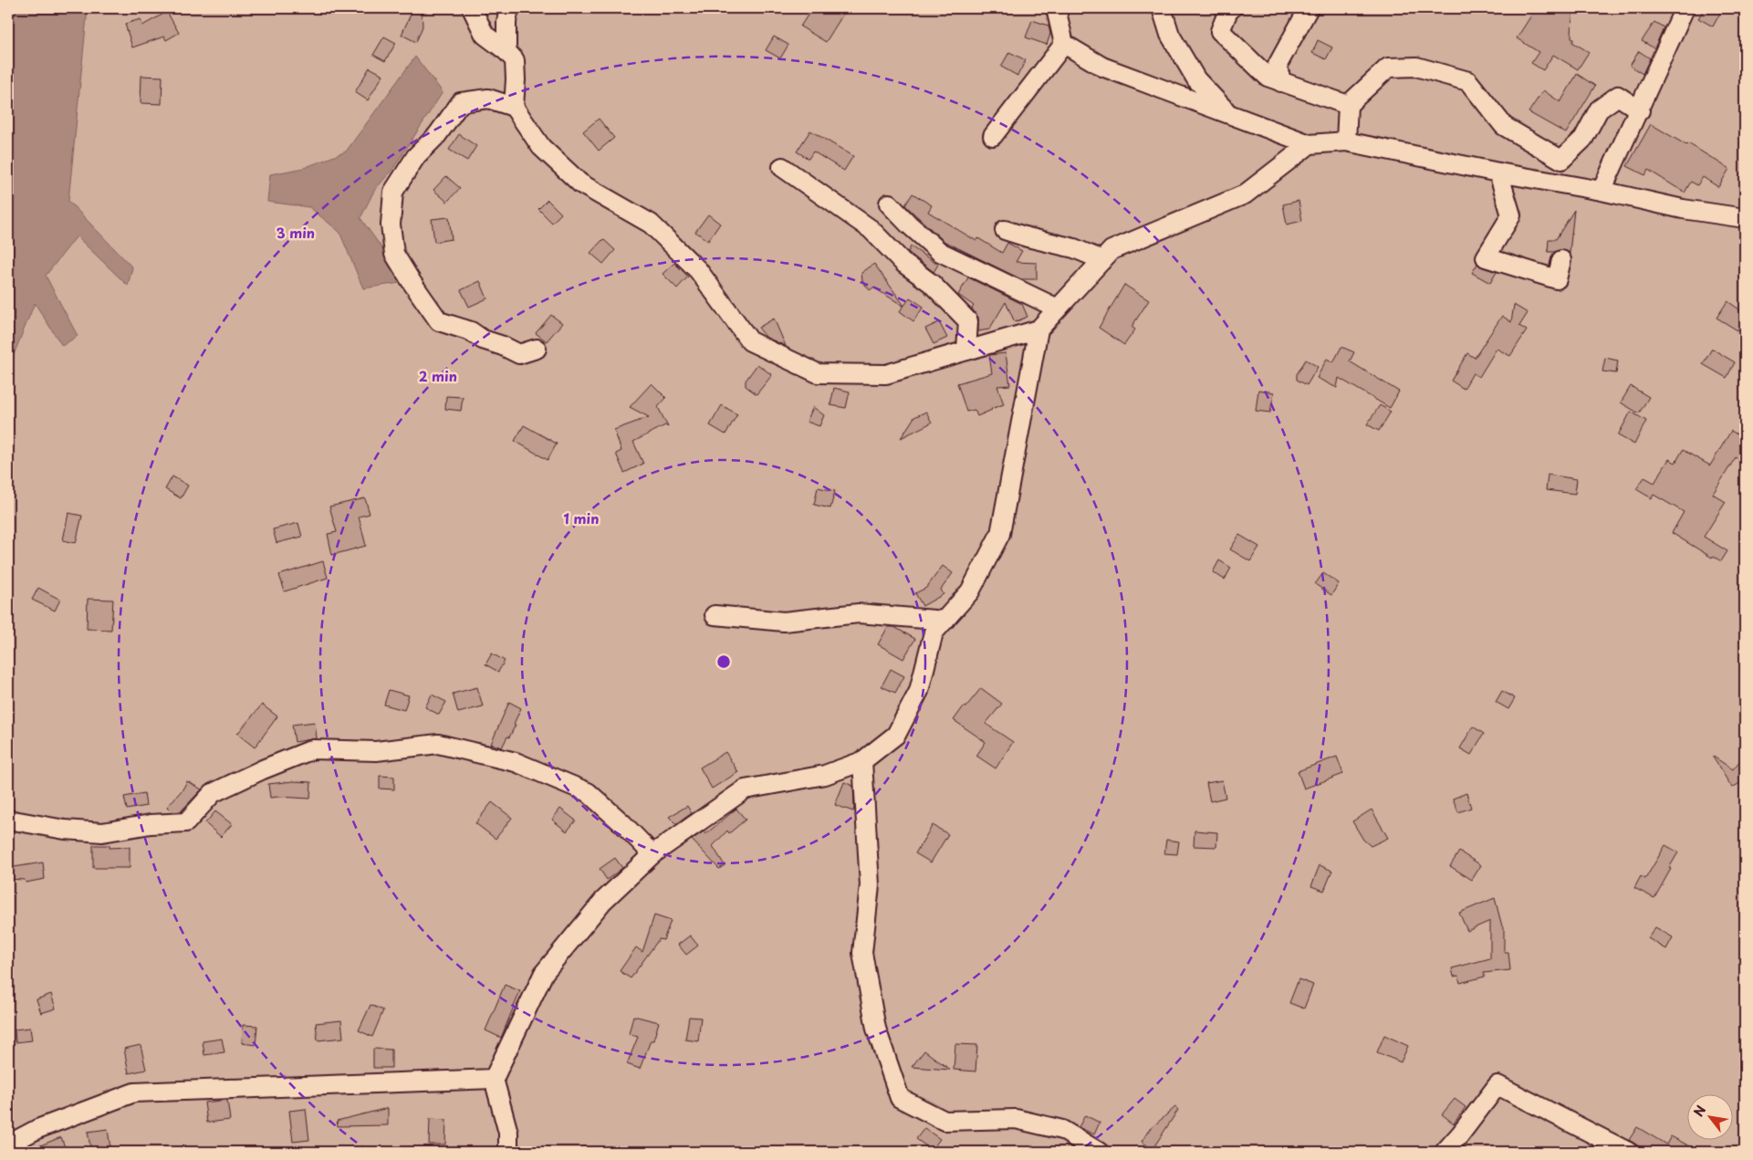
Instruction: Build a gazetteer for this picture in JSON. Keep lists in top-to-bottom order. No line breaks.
{"north":"top left","rings":["3 min","2 min","1 min"]}
